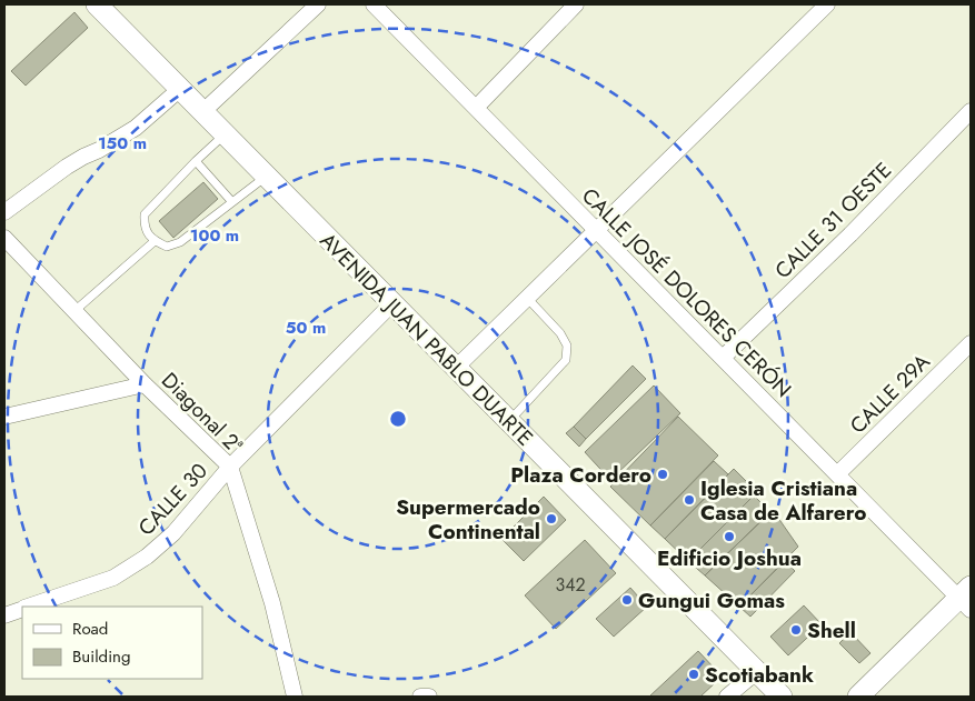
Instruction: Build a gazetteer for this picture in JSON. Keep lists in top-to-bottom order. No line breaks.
{"streets":{"main road":["AVENIDA JUAN PABLO DUARTE"],"street":["CALLE 31 OESTE","CALLE JOSÉ DOLORES CERÓN","CALLE 29A","Diagonal 2ª","CALLE 30"]},"crossings":[["CALLE 31 OESTE","CALLE JOSÉ DOLORES CERÓN"],["CALLE JOSÉ DOLORES CERÓN","CALLE 29A"],["AVENIDA JUAN PABLO DUARTE","CALLE 30"],["Diagonal 2ª","CALLE 30"]],"places":["Plaza Cordero","Iglesia Cristiana Casa de Alfarero","Supermercado Continental","Edificio Joshua","Gungui Gomas","Shell","Scotiabank"],"house_numbers":["342"],"legend":["Road","Building"],"rings":["150 m","100 m","50 m"]}
